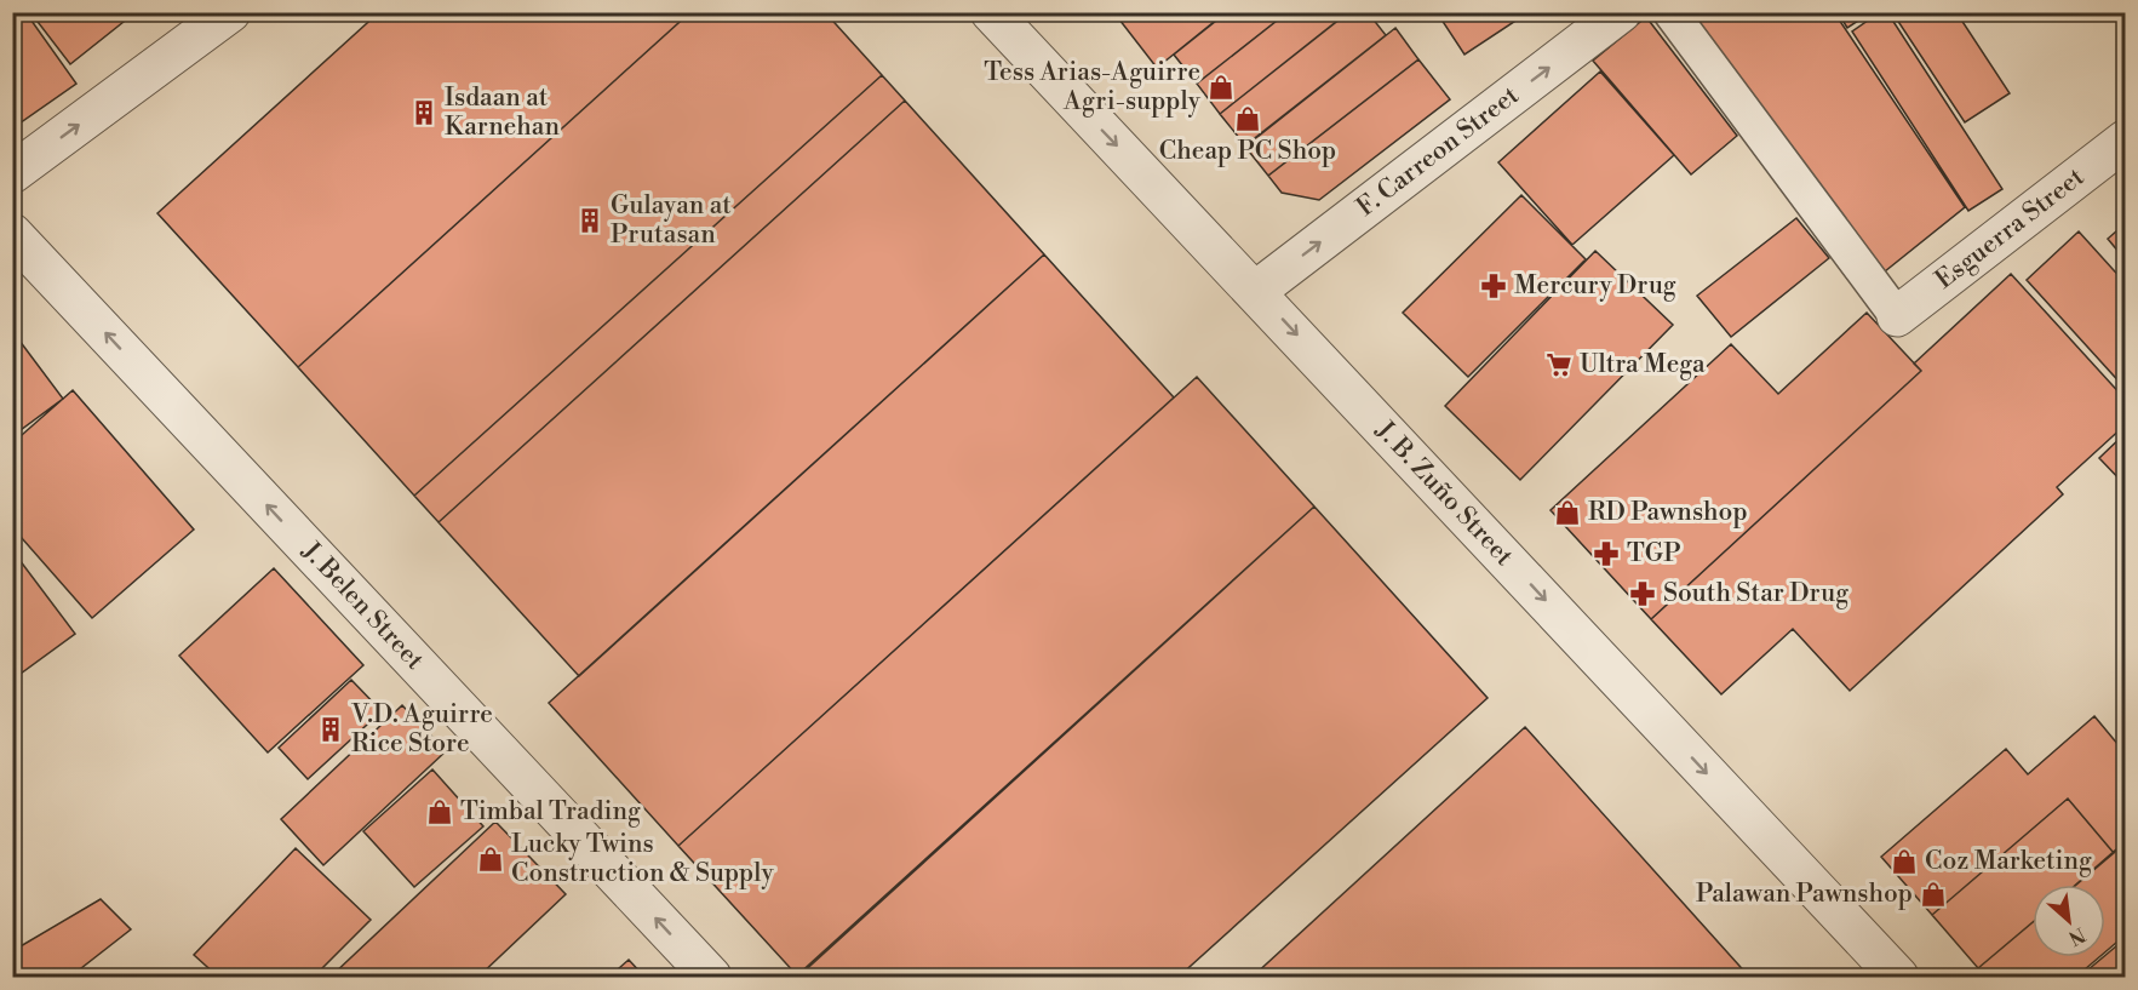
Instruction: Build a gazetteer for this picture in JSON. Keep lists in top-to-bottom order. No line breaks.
{"streets":{"street":["F. Carreon Street","Esguerra Street","J. B. Zuño Street","J. Belen Street"]},"crossings":[["F. Carreon Street","J. B. Zuño Street"]],"one_way":["F. Carreon Street","J. B. Zuño Street","J. Belen Street"],"places":{"shop":["Tess Arias-Aguirre Agri-supply","Cheap PC Shop","RD Pawnshop","Timbal Trading","Lucky Twins Construction & Supply","Coz Marketing","Palawan Pawnshop"],"building":["Isdaan at Karnehan","Gulayan at Prutasan","V.D. Aguirre Rice Store"],"pharmacy":["Mercury Drug","TGP","South Star Drug"],"supermarket":["Ultra Mega"]},"north":"bottom right"}
